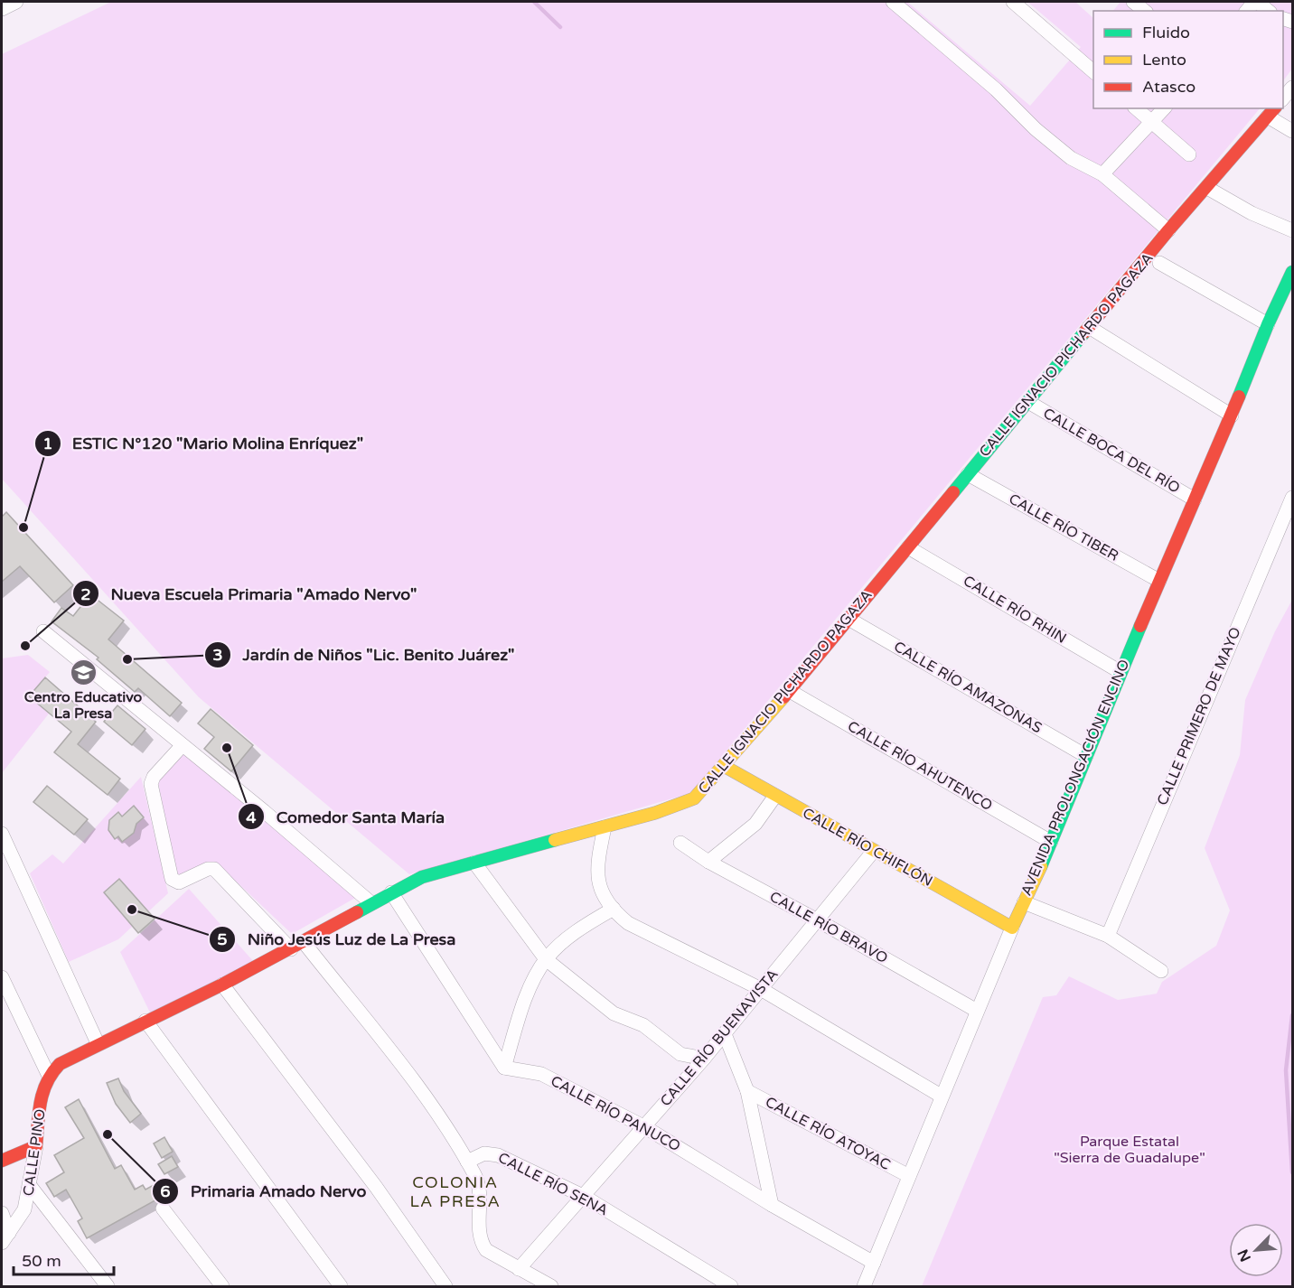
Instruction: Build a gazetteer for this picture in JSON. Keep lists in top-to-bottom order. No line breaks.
{"streets":{"street":["CALLE IGNACIO PICHARDO PAGAZA","CALLE BOCA DEL RÍO","CALLE RÍO TIBER","CALLE RÍO RHIN","CALLE RÍO AMAZONAS","CALLE PRIMERO DE MAYO","CALLE RÍO AHUTENCO","AVENIDA PROLONGACIÓN ENCINO","CALLE RÍO CHIFLÓN","CALLE RÍO BRAVO","CALLE RÍO BUENAVISTA","CALLE RÍO PANUCO","CALLE RÍO ATOYAC","CALLE PINO","CALLE RÍO SENA"]},"crossings":[["CALLE IGNACIO PICHARDO PAGAZA","CALLE BOCA DEL RÍO"],["CALLE IGNACIO PICHARDO PAGAZA","CALLE RÍO TIBER"],["CALLE IGNACIO PICHARDO PAGAZA","CALLE RÍO RHIN"],["CALLE IGNACIO PICHARDO PAGAZA","CALLE RÍO AMAZONAS"],["CALLE IGNACIO PICHARDO PAGAZA","CALLE RÍO AHUTENCO"],["CALLE IGNACIO PICHARDO PAGAZA","CALLE RÍO CHIFLÓN"],["CALLE IGNACIO PICHARDO PAGAZA","CALLE PINO"],["CALLE BOCA DEL RÍO","AVENIDA PROLONGACIÓN ENCINO"],["CALLE RÍO TIBER","AVENIDA PROLONGACIÓN ENCINO"],["CALLE RÍO RHIN","AVENIDA PROLONGACIÓN ENCINO"],["CALLE RÍO AMAZONAS","AVENIDA PROLONGACIÓN ENCINO"],["CALLE RÍO AHUTENCO","AVENIDA PROLONGACIÓN ENCINO"],["AVENIDA PROLONGACIÓN ENCINO","CALLE RÍO CHIFLÓN"],["AVENIDA PROLONGACIÓN ENCINO","CALLE RÍO BRAVO"],["AVENIDA PROLONGACIÓN ENCINO","CALLE RÍO PANUCO"],["AVENIDA PROLONGACIÓN ENCINO","CALLE RÍO ATOYAC"],["CALLE RÍO CHIFLÓN","CALLE RÍO BUENAVISTA"],["CALLE RÍO BRAVO","CALLE RÍO BUENAVISTA"],["CALLE RÍO BUENAVISTA","CALLE RÍO PANUCO"],["CALLE RÍO BUENAVISTA","CALLE RÍO SENA"]],"districts":["COLONIA LA PRESA"],"parks":["Parque Estatal \"Sierra de Guadalupe\""],"places":{"other":["ESTIC N°120 \"Mario Molina Enríquez\"","Nueva Escuela Primaria \"Amado Nervo\"","Jardín de Niños \"Lic. Benito Juárez\"","Comedor Santa María","Niño Jesús Luz de La Presa","Primaria Amado Nervo"],"school or university":["Centro Educativo La Presa"]},"legend":["Fluido","Lento","Atasco"],"scale_bar":"50 m","north":"bottom left"}
